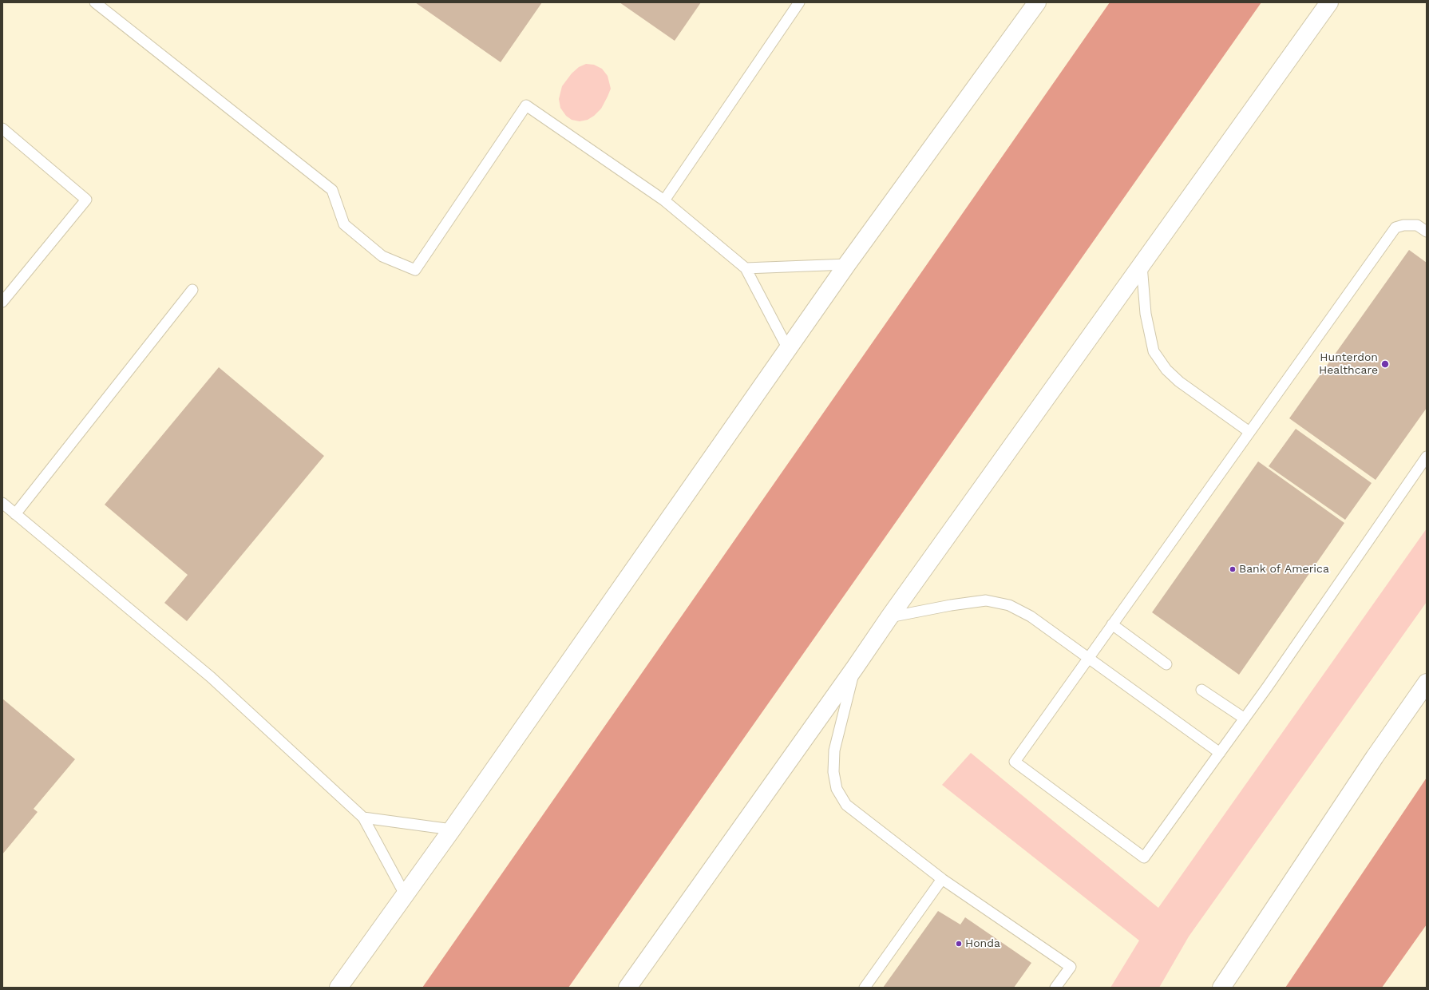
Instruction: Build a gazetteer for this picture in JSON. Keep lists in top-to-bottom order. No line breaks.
{"places":["Hunterdon Healthcare","Bank of America","Honda"]}
